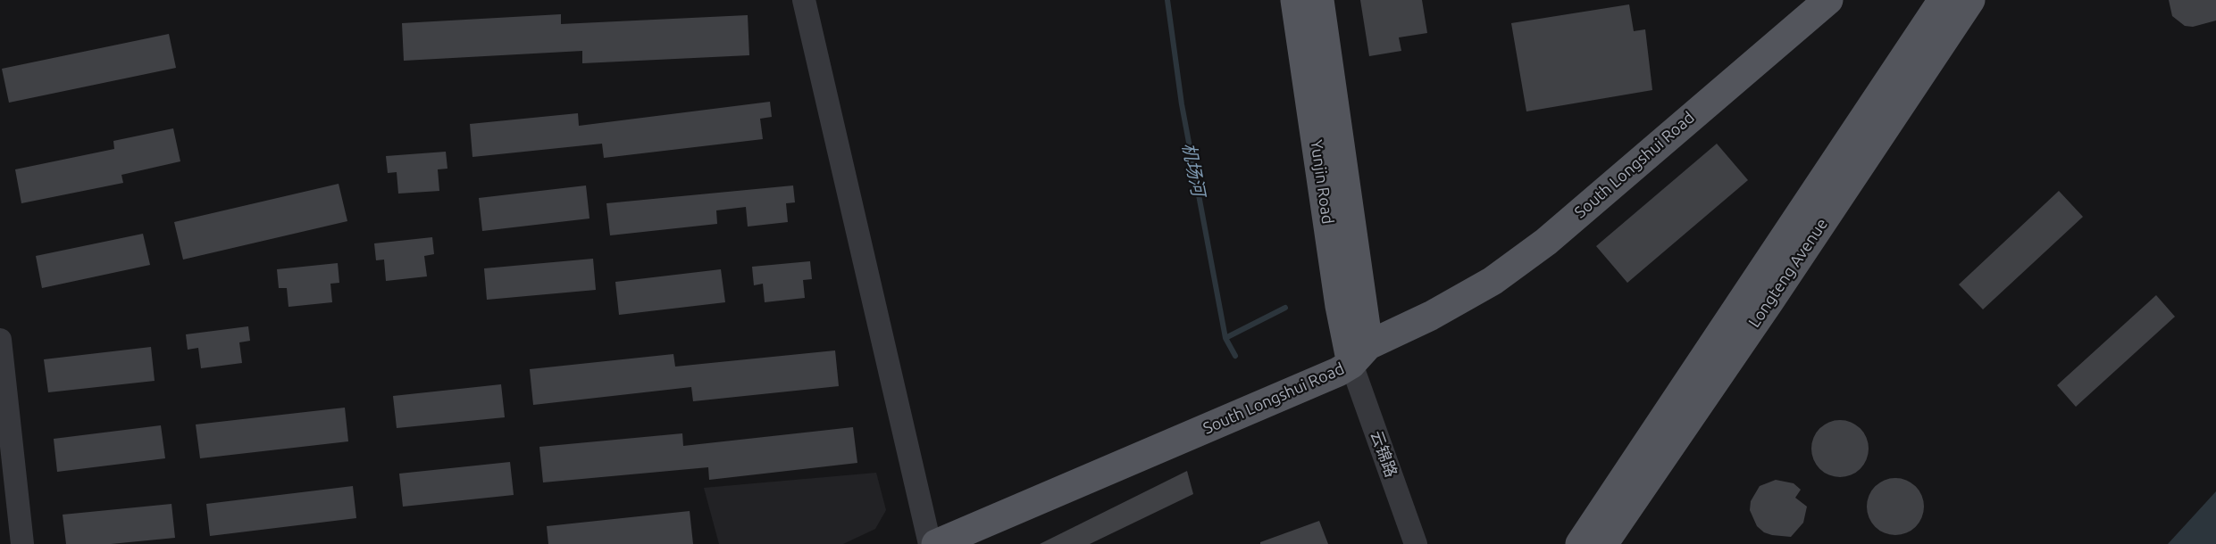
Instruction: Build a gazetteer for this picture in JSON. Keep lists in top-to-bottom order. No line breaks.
{"streets":{"main road":["South Longshui Road","Yunjin Road","Longteng Avenue"],"street":["云锦路"]},"crossings":[["South Longshui Road","Yunjin Road"],["South Longshui Road","云锦路"],["Yunjin Road","云锦路"]],"water":["机场河"]}
